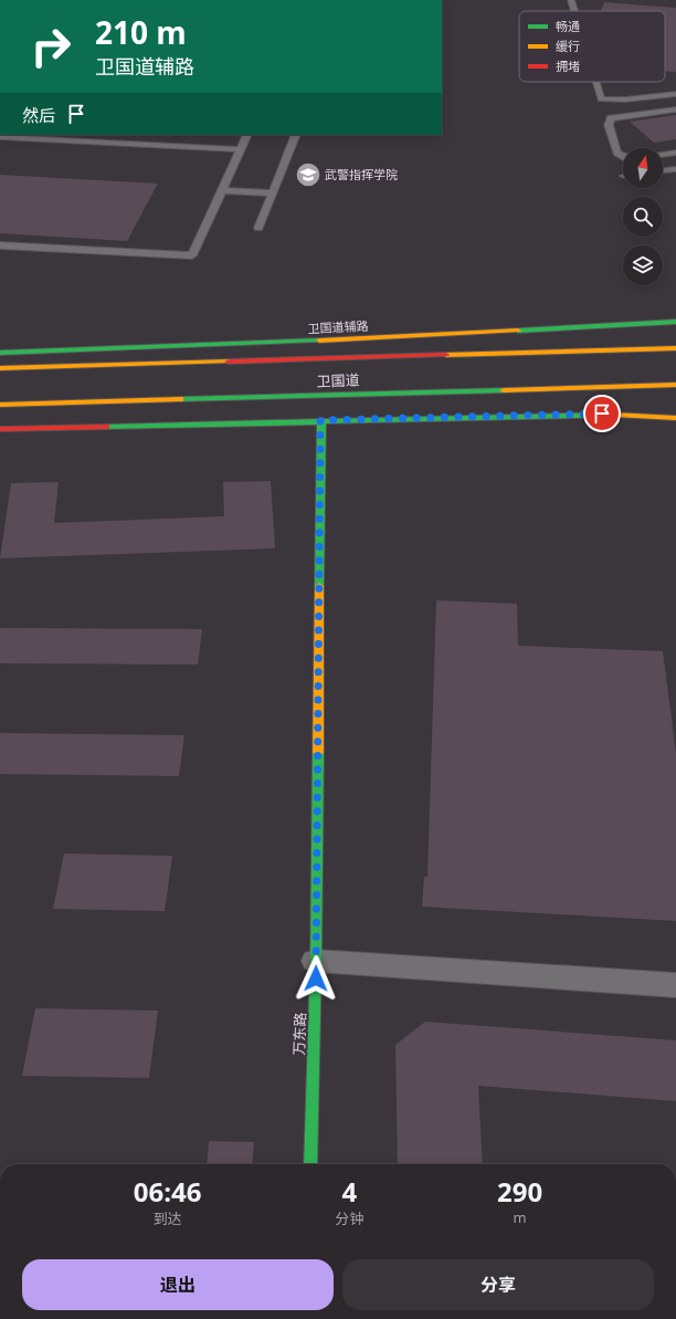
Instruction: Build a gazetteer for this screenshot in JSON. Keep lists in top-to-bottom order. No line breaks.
{"streets":{"main road":["卫国道辅路","卫国道","万东路"]},"places":{"school or university":["武警指挥学院"]},"legend":["畅通","缓行","拥堵"],"north":"top","page":{"turn":["210 m","卫国道辅路"],"then":"然后","eta":["06:46","到达","4","分钟","290","m"],"buttons":["退出","分享"]}}
